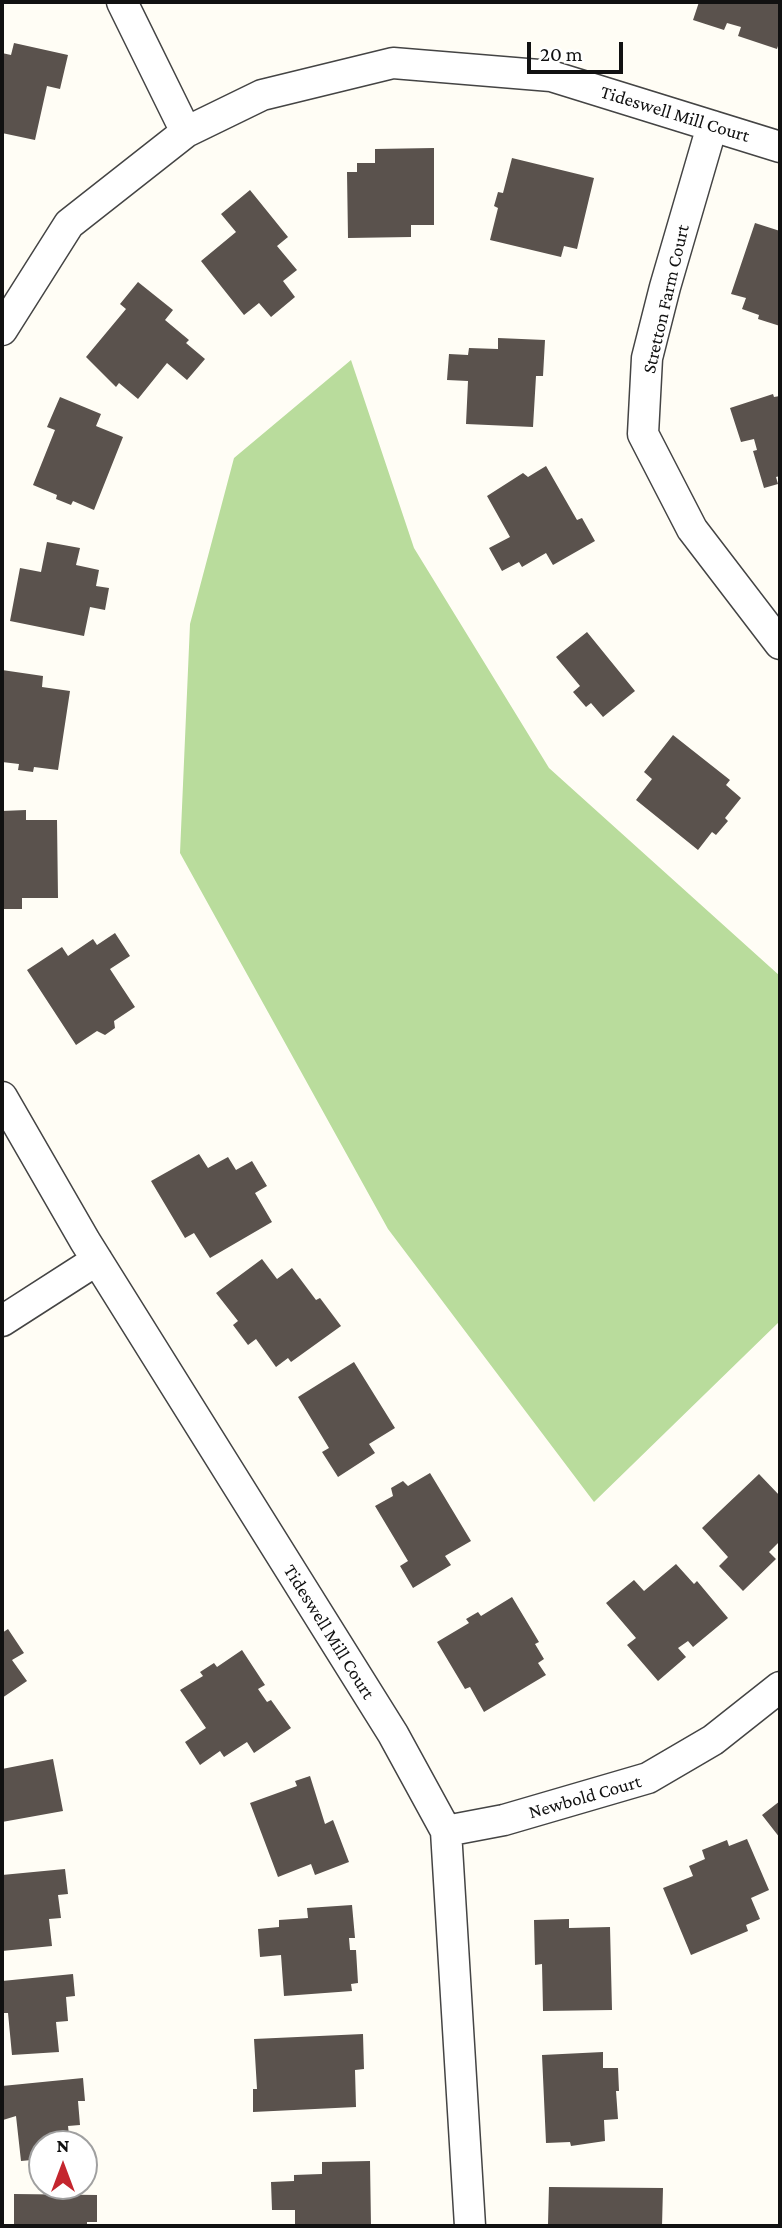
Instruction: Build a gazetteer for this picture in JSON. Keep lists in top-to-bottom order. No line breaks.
{"streets":{"street":["Tideswell Mill Court","Stretton Farm Court","Newbold Court"]},"crossings":[["Tideswell Mill Court","Stretton Farm Court"],["Tideswell Mill Court","Newbold Court"]],"scale_bar":"20 m","north":"top"}
